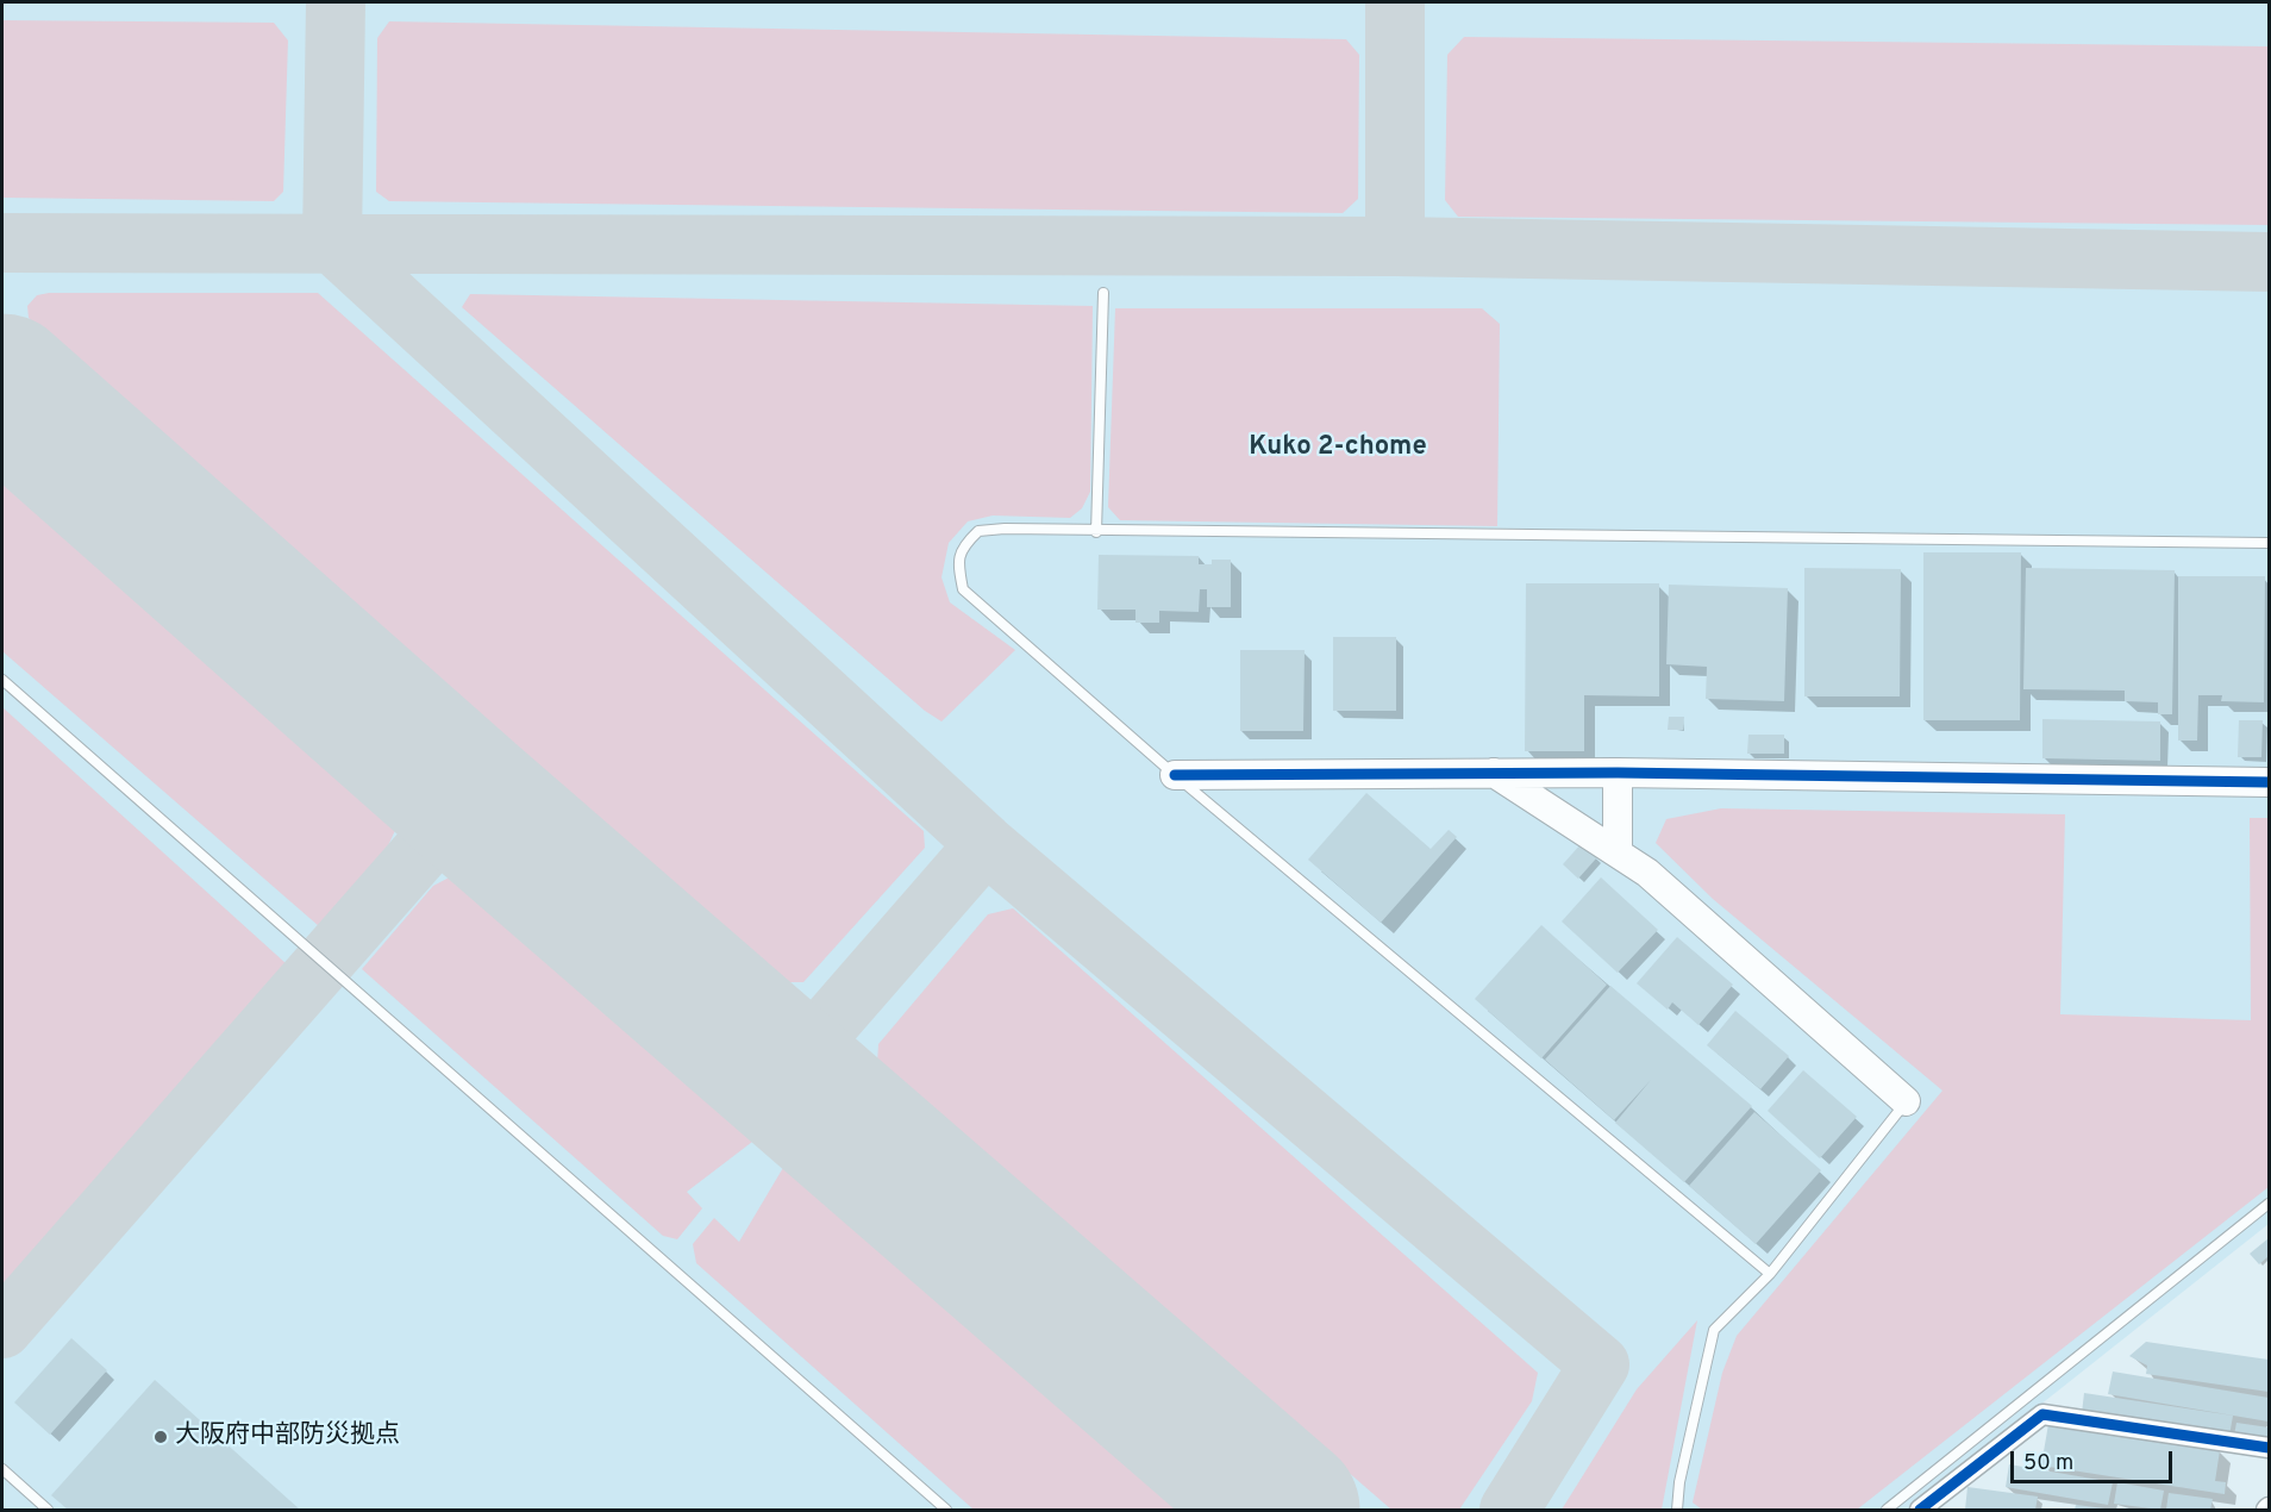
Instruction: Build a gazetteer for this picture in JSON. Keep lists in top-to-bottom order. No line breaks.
{"districts":["Kuko 2-chome"],"places":["大阪府中部防災拠点"],"scale_bar":"50 m"}
